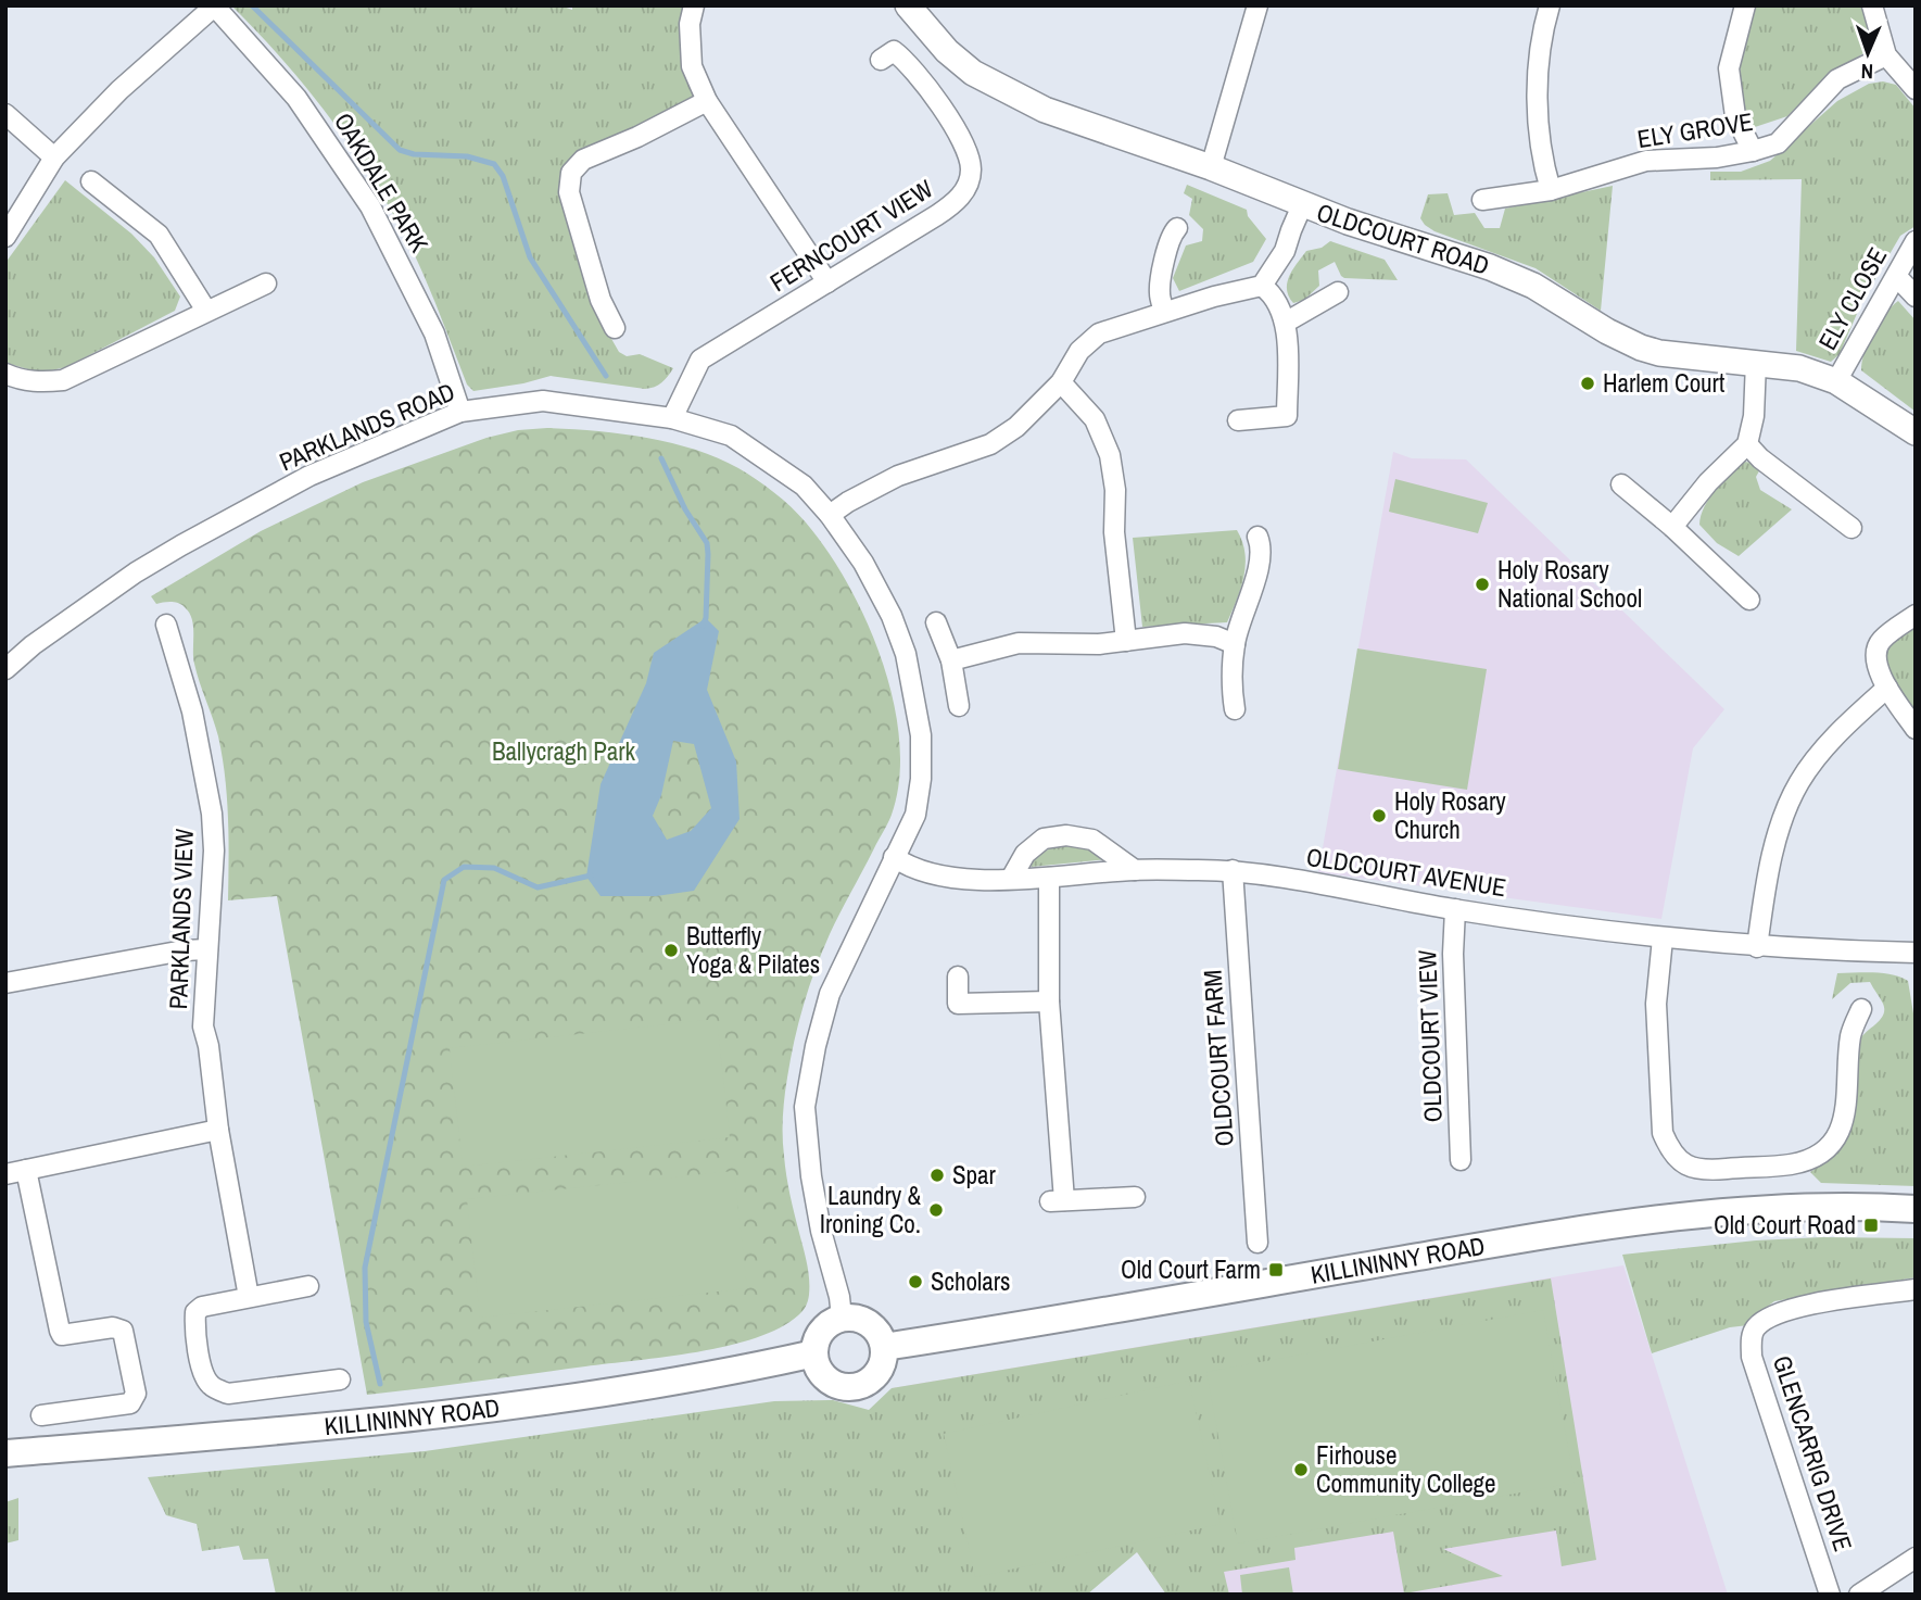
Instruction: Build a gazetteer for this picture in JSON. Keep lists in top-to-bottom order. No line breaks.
{"streets":{"main road":["KILLININNY ROAD"],"street":["ELY GROVE","OAKDALE PARK","FERNCOURT VIEW","OLDCOURT ROAD","ELY CLOSE","PARKLANDS ROAD","OLDCOURT AVENUE","PARKLANDS VIEW","OLDCOURT VIEW","OLDCOURT FARM","GLENCARRIG DRIVE"]},"crossings":[["OAKDALE PARK","PARKLANDS ROAD"],["FERNCOURT VIEW","PARKLANDS ROAD"],["OLDCOURT ROAD","ELY CLOSE"],["PARKLANDS ROAD","OLDCOURT AVENUE"],["PARKLANDS ROAD","KILLININNY ROAD"],["OLDCOURT AVENUE","OLDCOURT VIEW"],["OLDCOURT AVENUE","OLDCOURT FARM"]],"parks":["Ballycragh Park"],"places":{"other":["Harlem Court","Holy Rosary National School","Holy Rosary Church","Butterfly Yoga & Pilates","Spar","Laundry & Ironing Co.","Scholars","Firhouse Community College"],"transit":["Old Court Road","Old Court Farm"]},"north":"bottom"}
